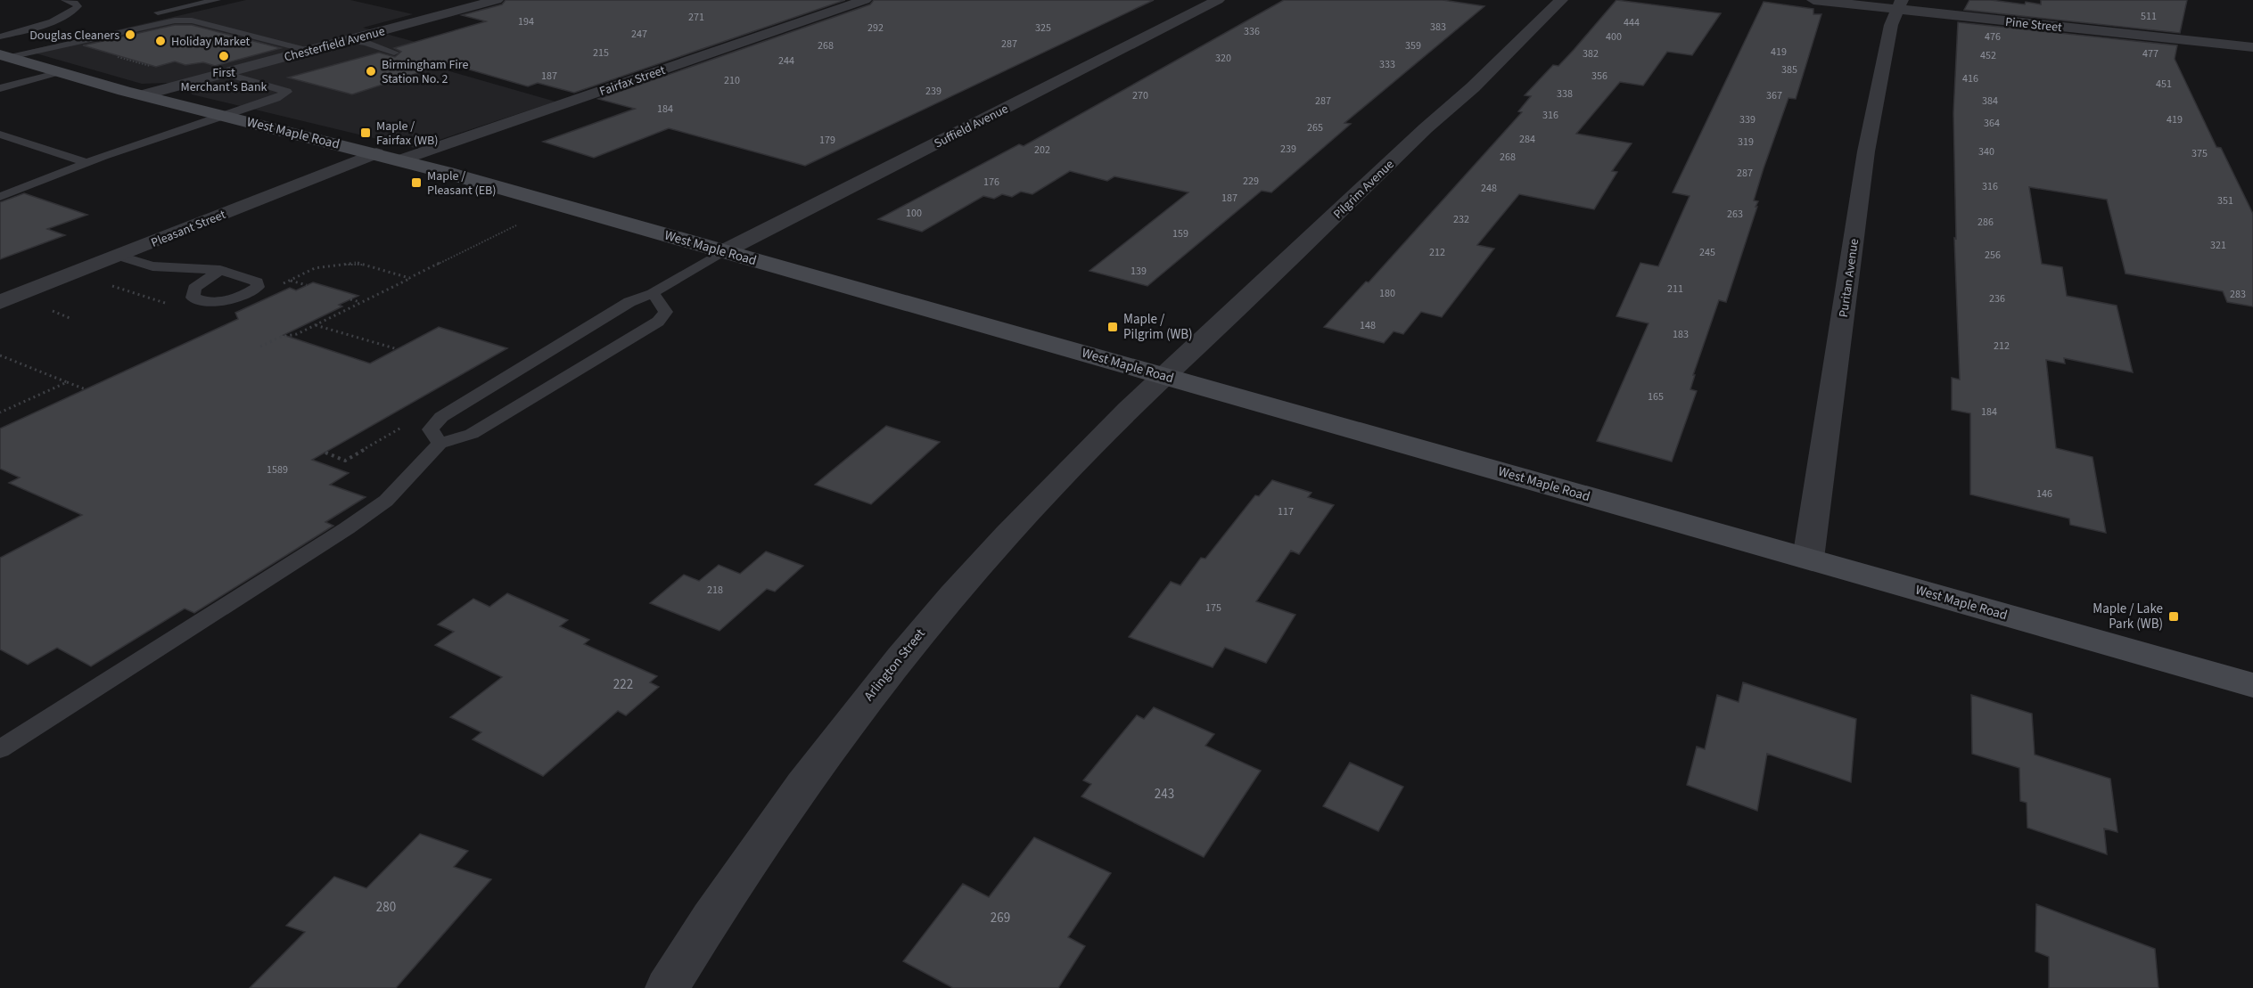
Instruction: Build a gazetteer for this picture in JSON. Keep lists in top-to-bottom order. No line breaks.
{"streets":{"main road":["West Maple Road"],"street":["Pine Street","Chesterfield Avenue","Fairfax Street","Suffield Avenue","Pilgrim Avenue","Pleasant Street","Puritan Avenue","Arlington Street"]},"crossings":[["Pine Street","Puritan Avenue"],["Chesterfield Avenue","West Maple Road"],["Fairfax Street","West Maple Road"],["Fairfax Street","Pleasant Street"],["Suffield Avenue","West Maple Road"],["West Maple Road","Pilgrim Avenue"],["West Maple Road","Pleasant Street"],["West Maple Road","Puritan Avenue"],["West Maple Road","Arlington Street"],["Pilgrim Avenue","Arlington Street"]],"places":{"other":["Douglas Cleaners","Holiday Market","First Merchant's Bank","Birmingham Fire Station No. 2"],"transit":["Maple / Fairfax (WB)","Maple / Pleasant (EB)","Maple / Pilgrim (WB)","Maple / Lake Park (WB)"]},"house_numbers":["511","271","194","444","383","292","325","336","247","400","476","287","268","359","419","215","382","477","452","320","244","333","385","187","356","416","210","451","239","338","270","367","287","384","184","316","339","419","364","265","284","179","319","239","202","340","375","268","287","229","176","316","248","187","351","100","263","232","286","159","321","212","245","256","139","211","180","283","236","148","183","212","165","184","1589","146","117","218","175","222","243","280","269"]}
